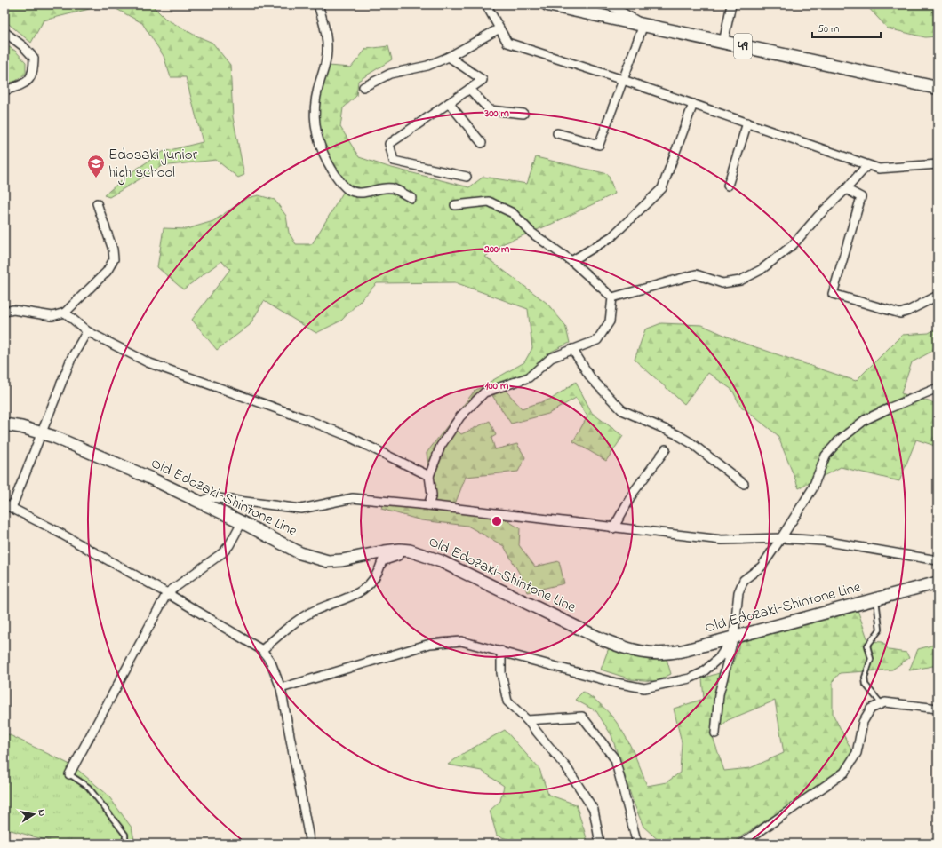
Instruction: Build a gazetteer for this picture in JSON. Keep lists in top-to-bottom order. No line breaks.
{"streets":{"main road":["49"],"street":["Old Edozaki-Shintone Line"]},"places":{"school or university":["Edosaki junior high school"]},"scale_bar":"50 m","north":"right","rings":["300 m","200 m","100 m"]}
